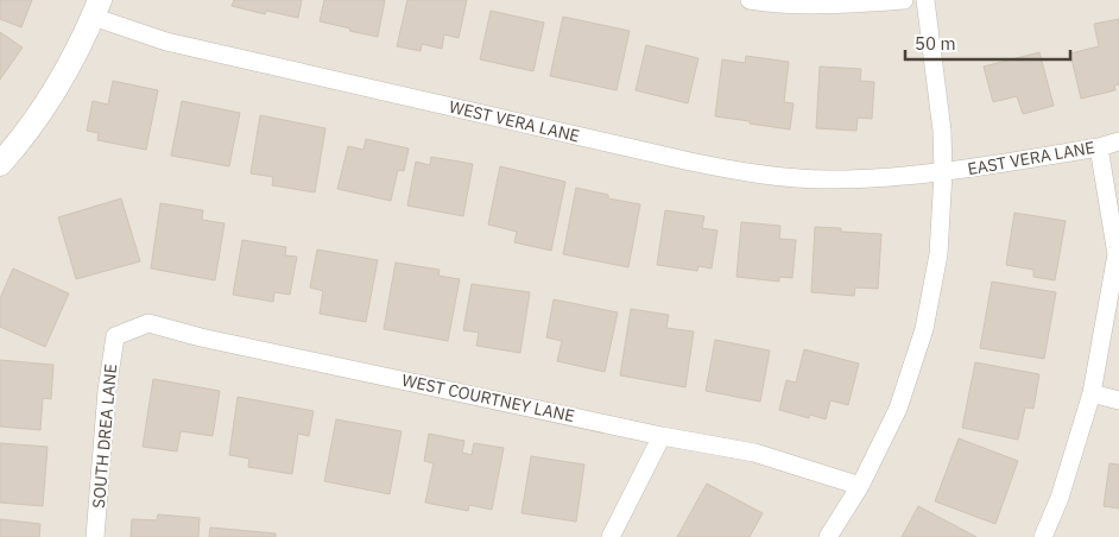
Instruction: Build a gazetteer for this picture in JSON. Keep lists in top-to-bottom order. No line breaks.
{"streets":{"street":["WEST VERA LANE","EAST VERA LANE","WEST COURTNEY LANE","SOUTH DREA LANE"]},"crossings":[["WEST VERA LANE","EAST VERA LANE"],["WEST COURTNEY LANE","SOUTH DREA LANE"]],"scale_bar":"50 m"}
